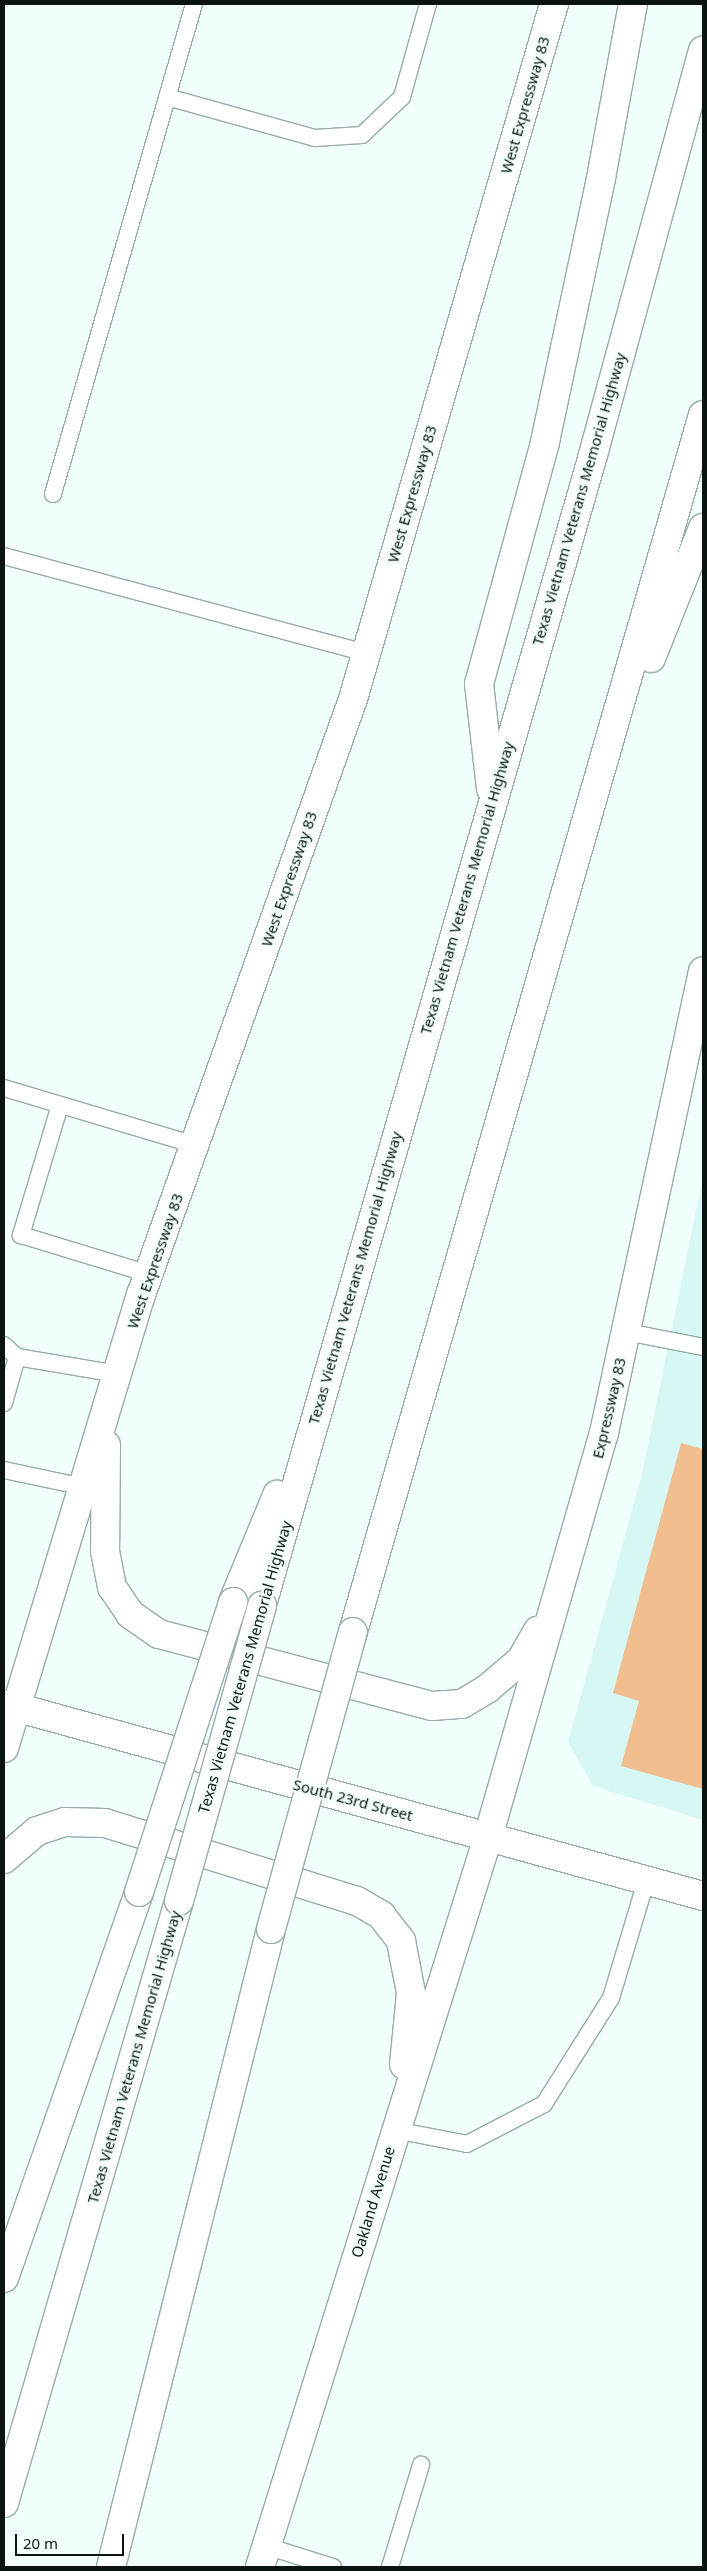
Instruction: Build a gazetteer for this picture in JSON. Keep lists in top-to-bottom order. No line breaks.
{"streets":{"main road":["West Expressway 83","Texas Vietnam Veterans Memorial Highway","Expressway 83","South 23rd Street","Oakland Avenue"]},"crossings":[["West Expressway 83","South 23rd Street"],["Expressway 83","South 23rd Street"],["Expressway 83","Oakland Avenue"],["South 23rd Street","Oakland Avenue"]],"scale_bar":"20 m"}
